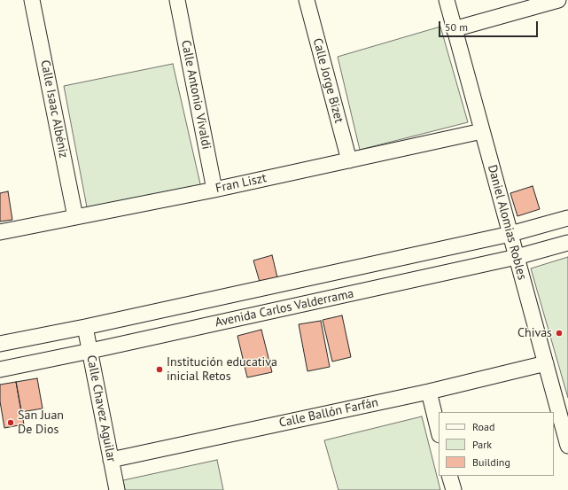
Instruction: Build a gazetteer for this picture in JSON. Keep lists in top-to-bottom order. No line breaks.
{"streets":{"street":["Calle Jorge Bizet","Calle Antonio Vivaldi","Calle Isaac Albéniz","Fran Liszt","Daniel Alomias Robles","Avenida Carlos Valderrama","Calle Chavez Aguilar","Calle Ballón Farfán"]},"crossings":[["Calle Jorge Bizet","Fran Liszt"],["Calle Antonio Vivaldi","Fran Liszt"],["Calle Isaac Albéniz","Fran Liszt"],["Fran Liszt","Daniel Alomias Robles"],["Daniel Alomias Robles","Avenida Carlos Valderrama"],["Daniel Alomias Robles","Calle Ballón Farfán"],["Avenida Carlos Valderrama","Calle Chavez Aguilar"],["Calle Chavez Aguilar","Calle Ballón Farfán"]],"places":["Chivas","Institución educativa inicial Retos","San Juan De Dios"],"legend":["Road","Park","Building"],"scale_bar":"50 m"}
